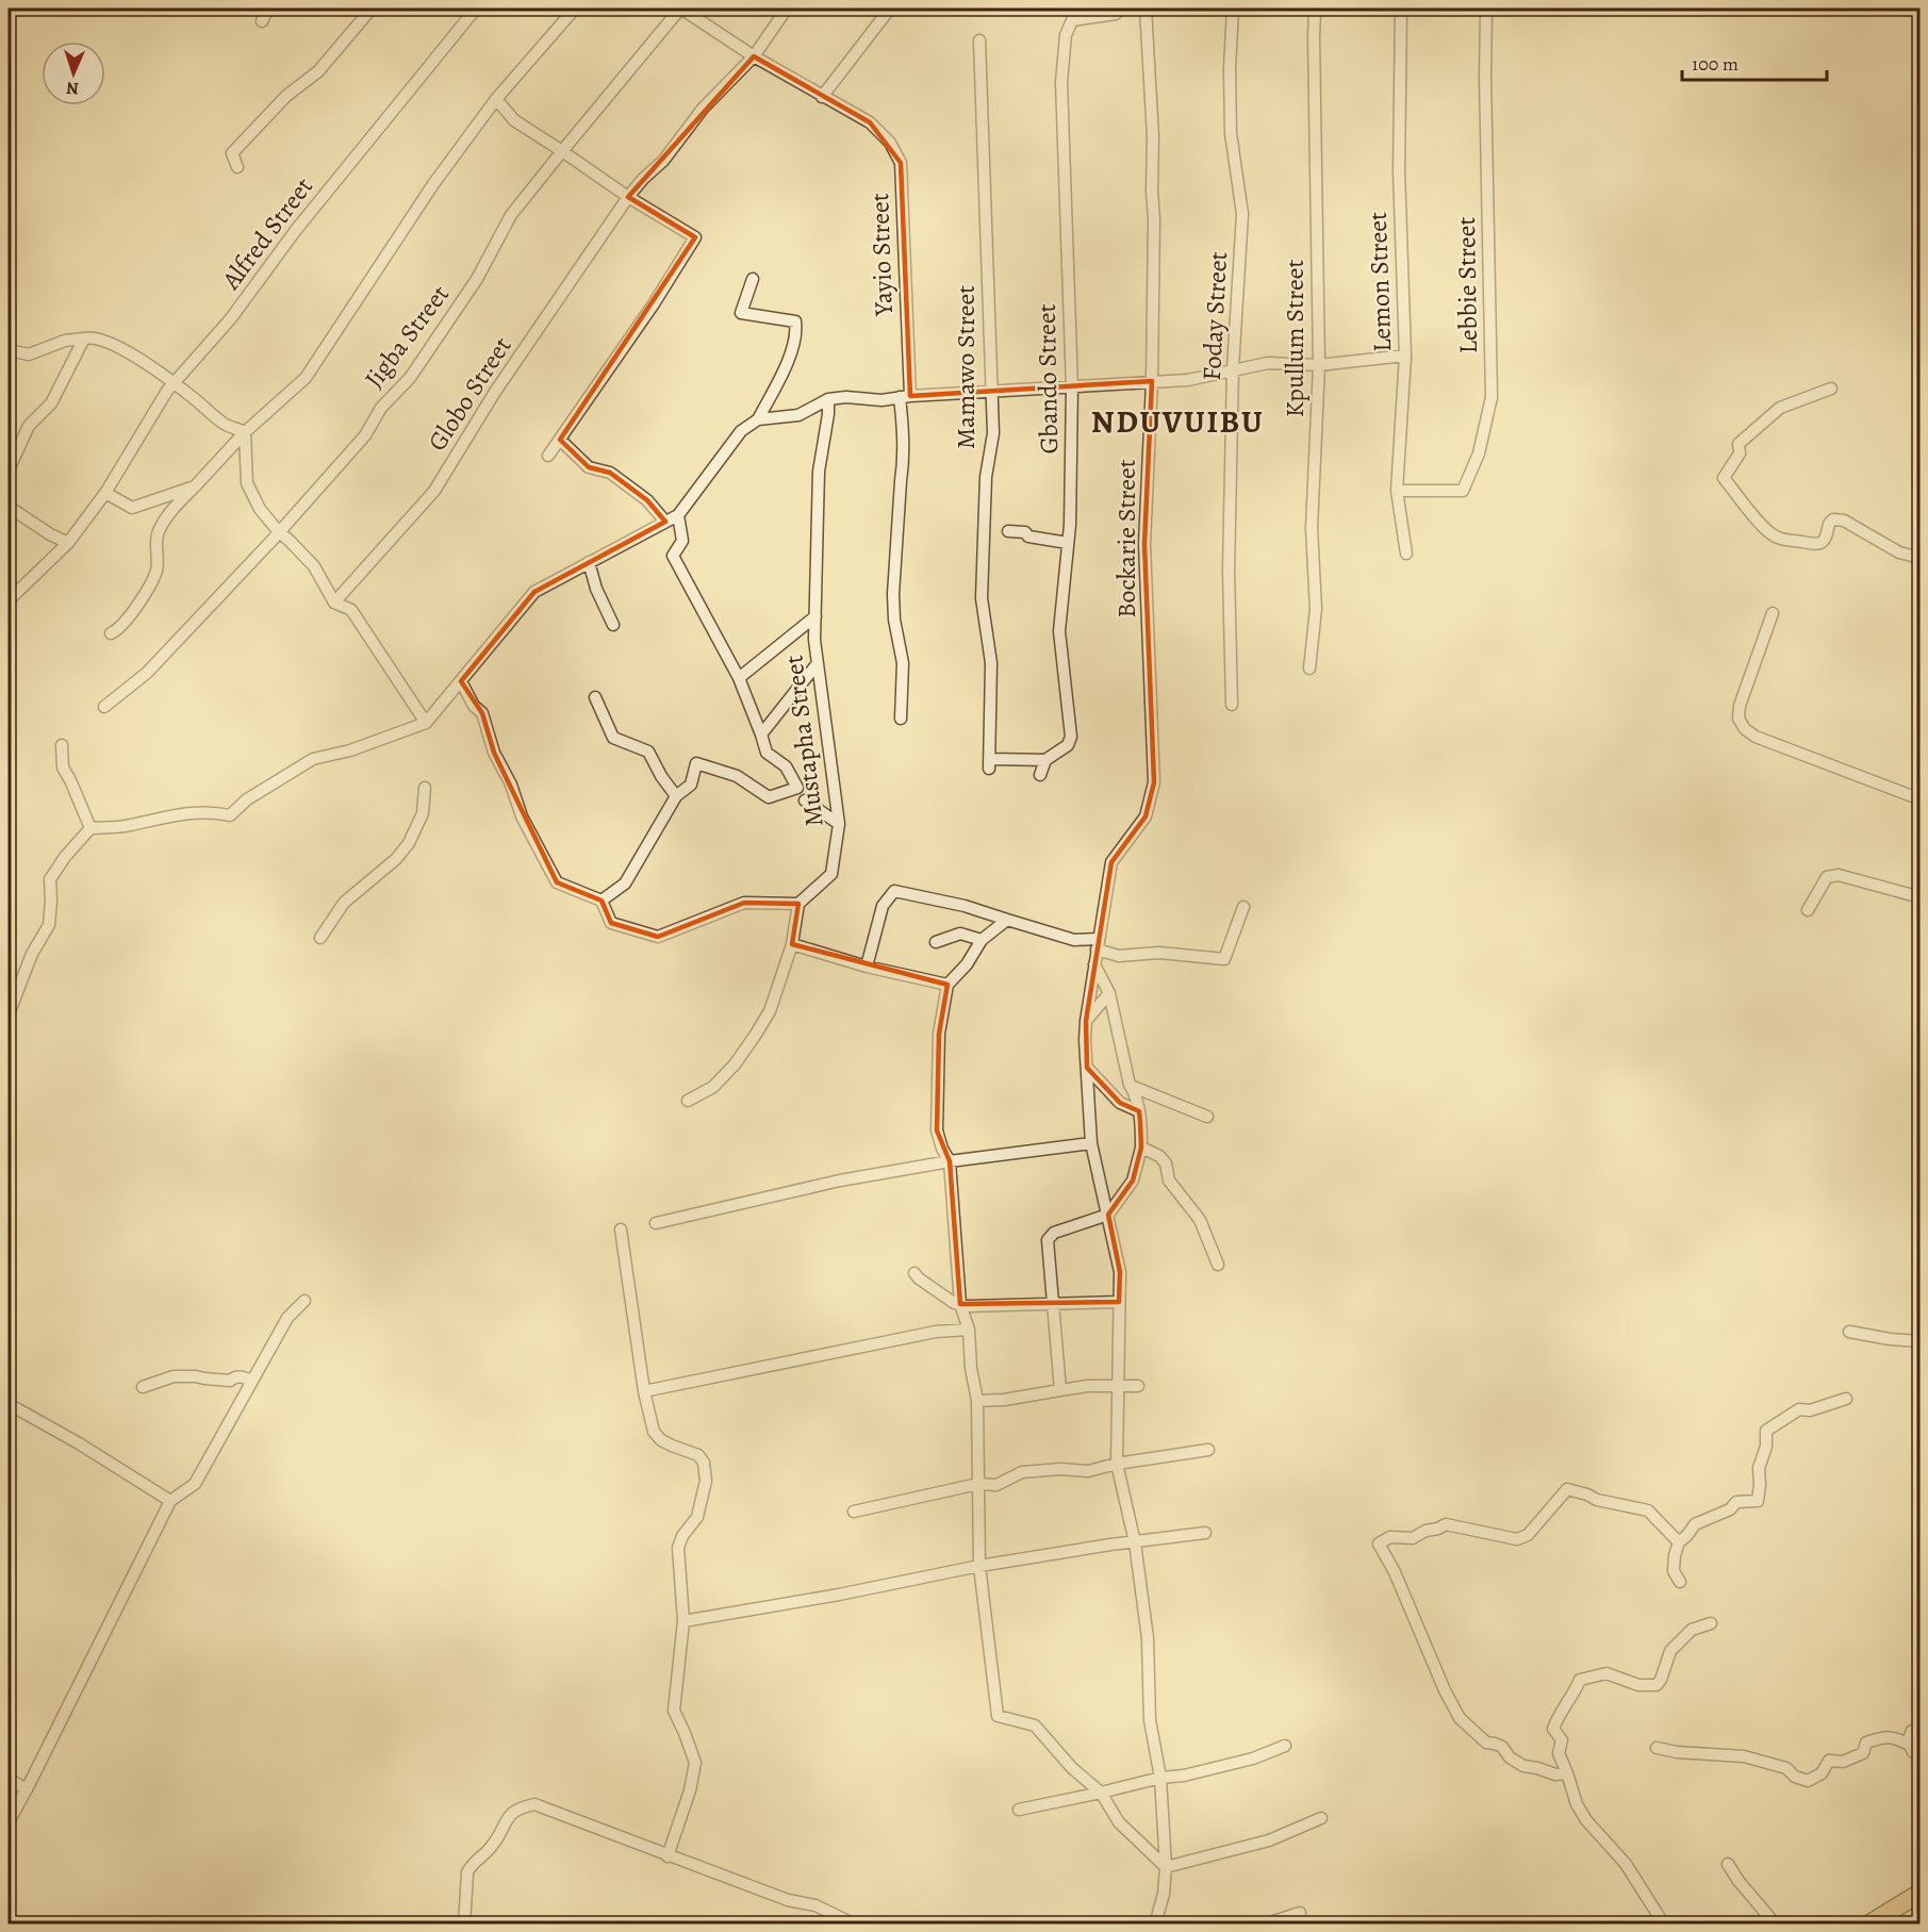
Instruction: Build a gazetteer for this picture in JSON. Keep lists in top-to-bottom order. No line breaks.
{"streets":{"street":["Alfred Street","Yayio Street","Lemon Street","Lebbie Street","Foday Street","Jigba Street","Kpullum Street","Mamawo Street","Gbando Street","Globo Street","Bockarie Street","Mustapha Street"]},"crossings":[["Lemon Street","Lebbie Street"],["Mamawo Street","Gbando Street"]],"districts":["NDUVUIBU"],"scale_bar":"100 m","north":"bottom"}
